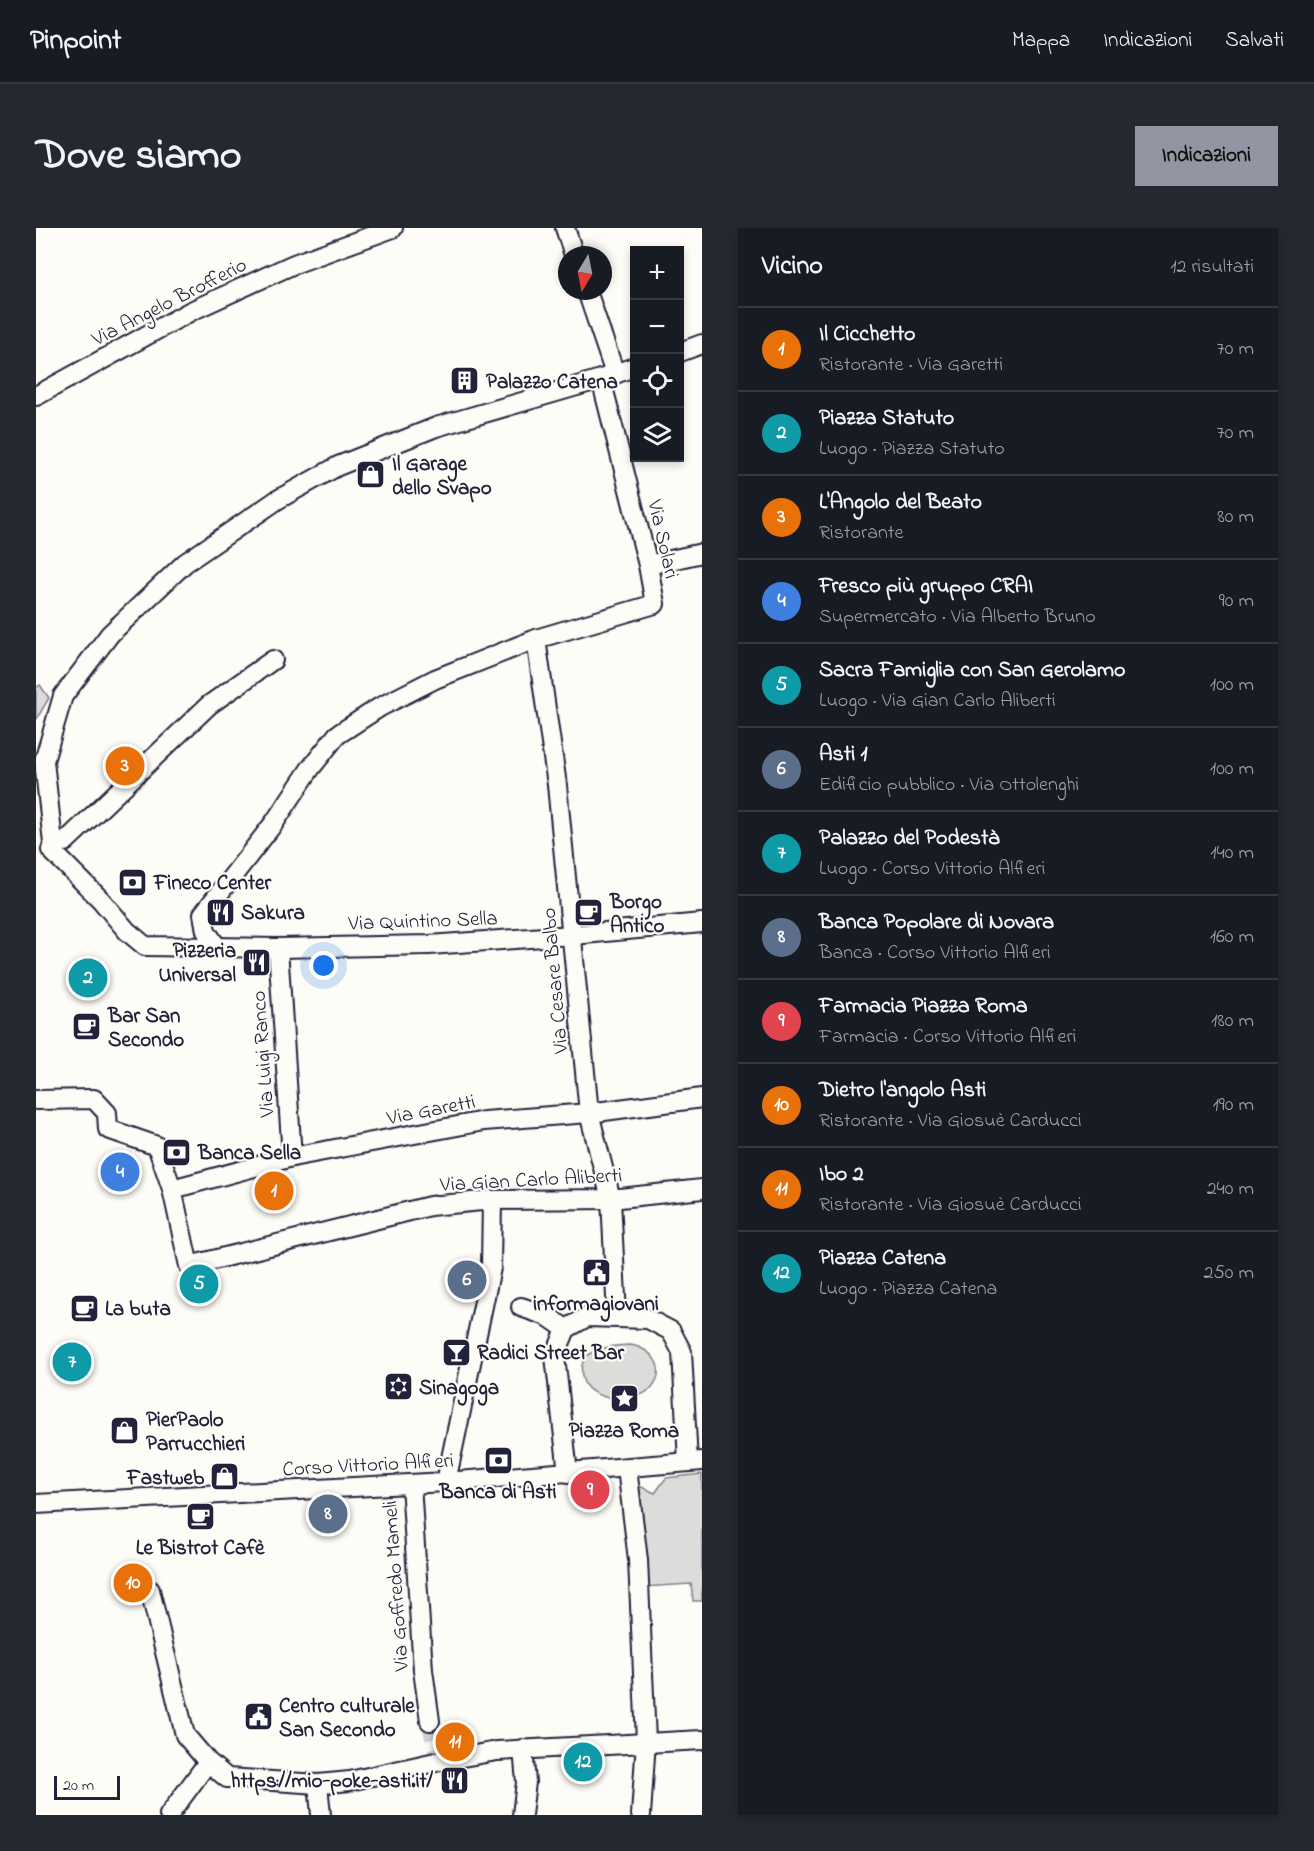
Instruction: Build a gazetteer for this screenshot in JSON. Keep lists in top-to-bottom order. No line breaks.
{"streets":{"street":["Via Angelo Brofferio","Via Solari","Via Quintino Sella","Via Cesare Balbo","Via Luigi Ranco","Via Garetti","Via Gian Carlo Aliberti","Corso Vittorio Alfieri","Via Goffredo Mameli"]},"crossings":[["Via Solari","Via Cesare Balbo"],["Via Quintino Sella","Via Cesare Balbo"],["Via Quintino Sella","Via Luigi Ranco"],["Via Cesare Balbo","Via Garetti"],["Via Cesare Balbo","Via Gian Carlo Aliberti"],["Via Luigi Ranco","Via Garetti"],["Via Garetti","Via Gian Carlo Aliberti"],["Corso Vittorio Alfieri","Via Goffredo Mameli"]],"places":{"building":["Palazzo Catena"],"shop":["Il Garage dello Svapo","PierPaolo Parrucchieri","Fastweb"],"bank":["Fineco Center","Banca Sella","Banca di Asti"],"restaurant":["Sakura","Pizzeria Universal","https://mio-poke-asti.it/"],"cafe":["Borgo Antico","Bar San Secondo","La buta","Le Bistrot Cafè"],"public building":["informagiovani","Centro culturale San Secondo"],"bar":["Radici Street Bar"],"synagogue":["Sinagoga"],"place":["Piazza Roma"]},"scale_bar":"20 m","north":"bottom","page":{"header":"Pinpoint","nav":["Mappa","Indicazioni","Salvati"],"title":"Dove siamo","buttons":"Indicazioni","heading":["Vicino","12 risultati"],"map_buttons":["+","−"],"list":[{"mark":"1","name":"Il Cicchetto","note":"Ristorante · Via Garetti","value":"70 m"},{"mark":"2","name":"Piazza Statuto","note":"Luogo · Piazza Statuto","value":"70 m"},{"mark":"3","name":"L'Angolo del Beato","note":"Ristorante","value":"80 m"},{"mark":"4","name":"Fresco più gruppo CRAI","note":"Supermercato · Via Alberto Bruno","value":"90 m"},{"mark":"5","name":"Sacra Famiglia con San Gerolamo","note":"Luogo · Via Gian Carlo Aliberti","value":"100 m"},{"mark":"6","name":"Asti 1","note":"Edificio pubblico · Via Ottolenghi","value":"100 m"},{"mark":"7","name":"Palazzo del Podestà","note":"Luogo · Corso Vittorio Alfieri","value":"140 m"},{"mark":"8","name":"Banca Popolare di Novara","note":"Banca · Corso Vittorio Alfieri","value":"160 m"},{"mark":"9","name":"Farmacia Piazza Roma","note":"Farmacia · Corso Vittorio Alfieri","value":"180 m"},{"mark":"10","name":"Dietro l'angolo Asti","note":"Ristorante · Via Giosuè Carducci","value":"190 m"},{"mark":"11","name":"Ibo 2","note":"Ristorante · Via Giosuè Carducci","value":"240 m"},{"mark":"12","name":"Piazza Catena","note":"Luogo · Piazza Catena","value":"250 m"}],"pins":["3","2","4","1","6","5","7","9","8","10","11","12"],"scale":"20 m"}}
